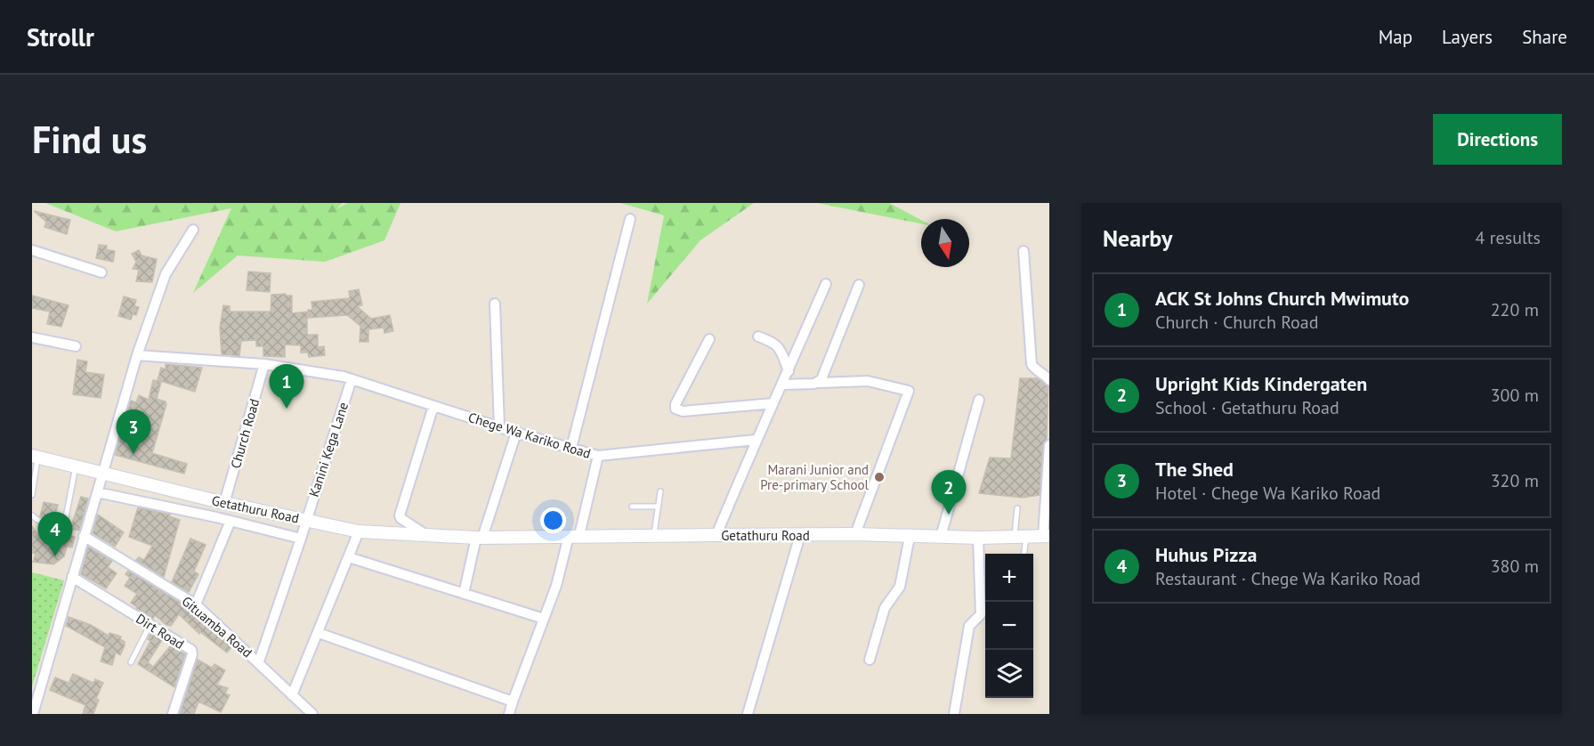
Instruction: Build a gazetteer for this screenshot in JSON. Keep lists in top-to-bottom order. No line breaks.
{"streets":{"main road":["Getathuru Road"],"street":["Church Road","Chege Wa Kariko Road","Kanini Kega Lane","Gituamba Road","Dirt Road"]},"crossings":[["Church Road","Chege Wa Kariko Road"],["Church Road","Getathuru Road"],["Chege Wa Kariko Road","Kanini Kega Lane"],["Kanini Kega Lane","Getathuru Road"],["Kanini Kega Lane","Gituamba Road"]],"places":["Marani Junior and Pre-primary School"],"north":"bottom","page":{"header":"Strollr","nav":["Map","Layers","Share"],"buttons":"Directions","title":"Find us","heading":["Nearby","4 results"],"list":[{"mark":"1","name":"ACK St Johns Church Mwimuto","note":"Church · Church Road","value":"220 m"},{"mark":"2","name":"Upright Kids Kindergaten","note":"School · Getathuru Road","value":"300 m"},{"mark":"3","name":"The Shed","note":"Hotel · Chege Wa Kariko Road","value":"320 m"},{"mark":"4","name":"Huhus Pizza","note":"Restaurant · Chege Wa Kariko Road","value":"380 m"}],"pins":["1","3","2","4"],"map_buttons":["+","−"]}}
